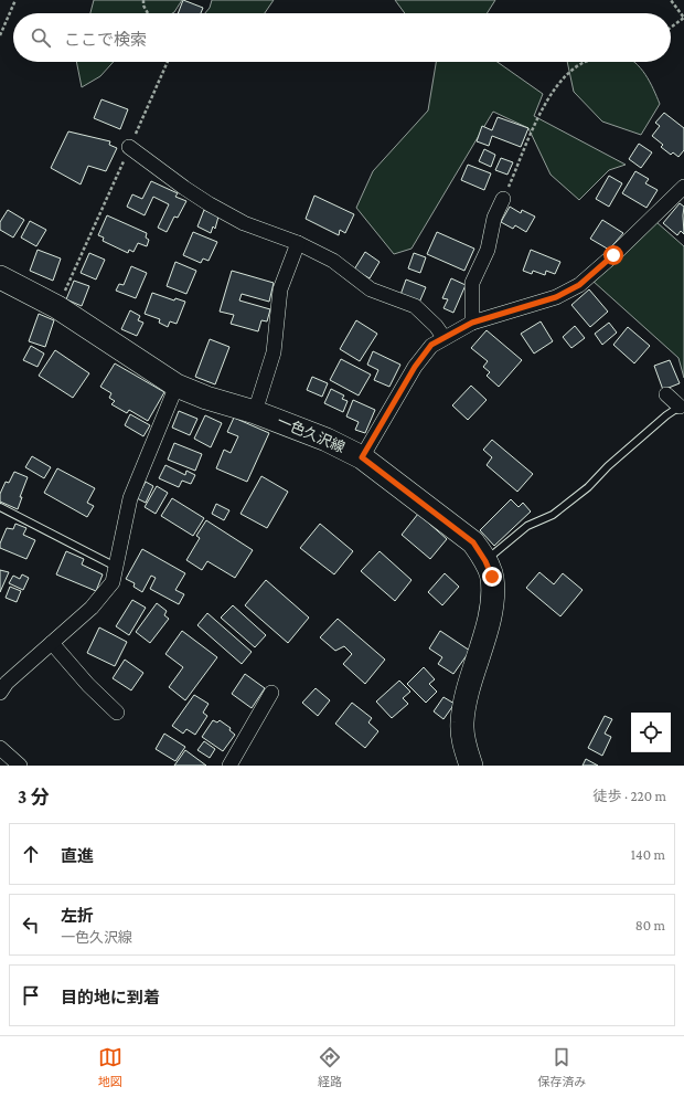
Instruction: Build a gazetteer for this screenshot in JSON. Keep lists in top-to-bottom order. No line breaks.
{"streets":{"main road":["一色久沢線"]},"page":{"search":"ここで検索","heading":["3 分","徒歩 · 220 m"],"list":[["直進","140 m"],["左折","一色久沢線","80 m"],"目的地に到着"],"nav":["地図","経路","保存済み"]}}
